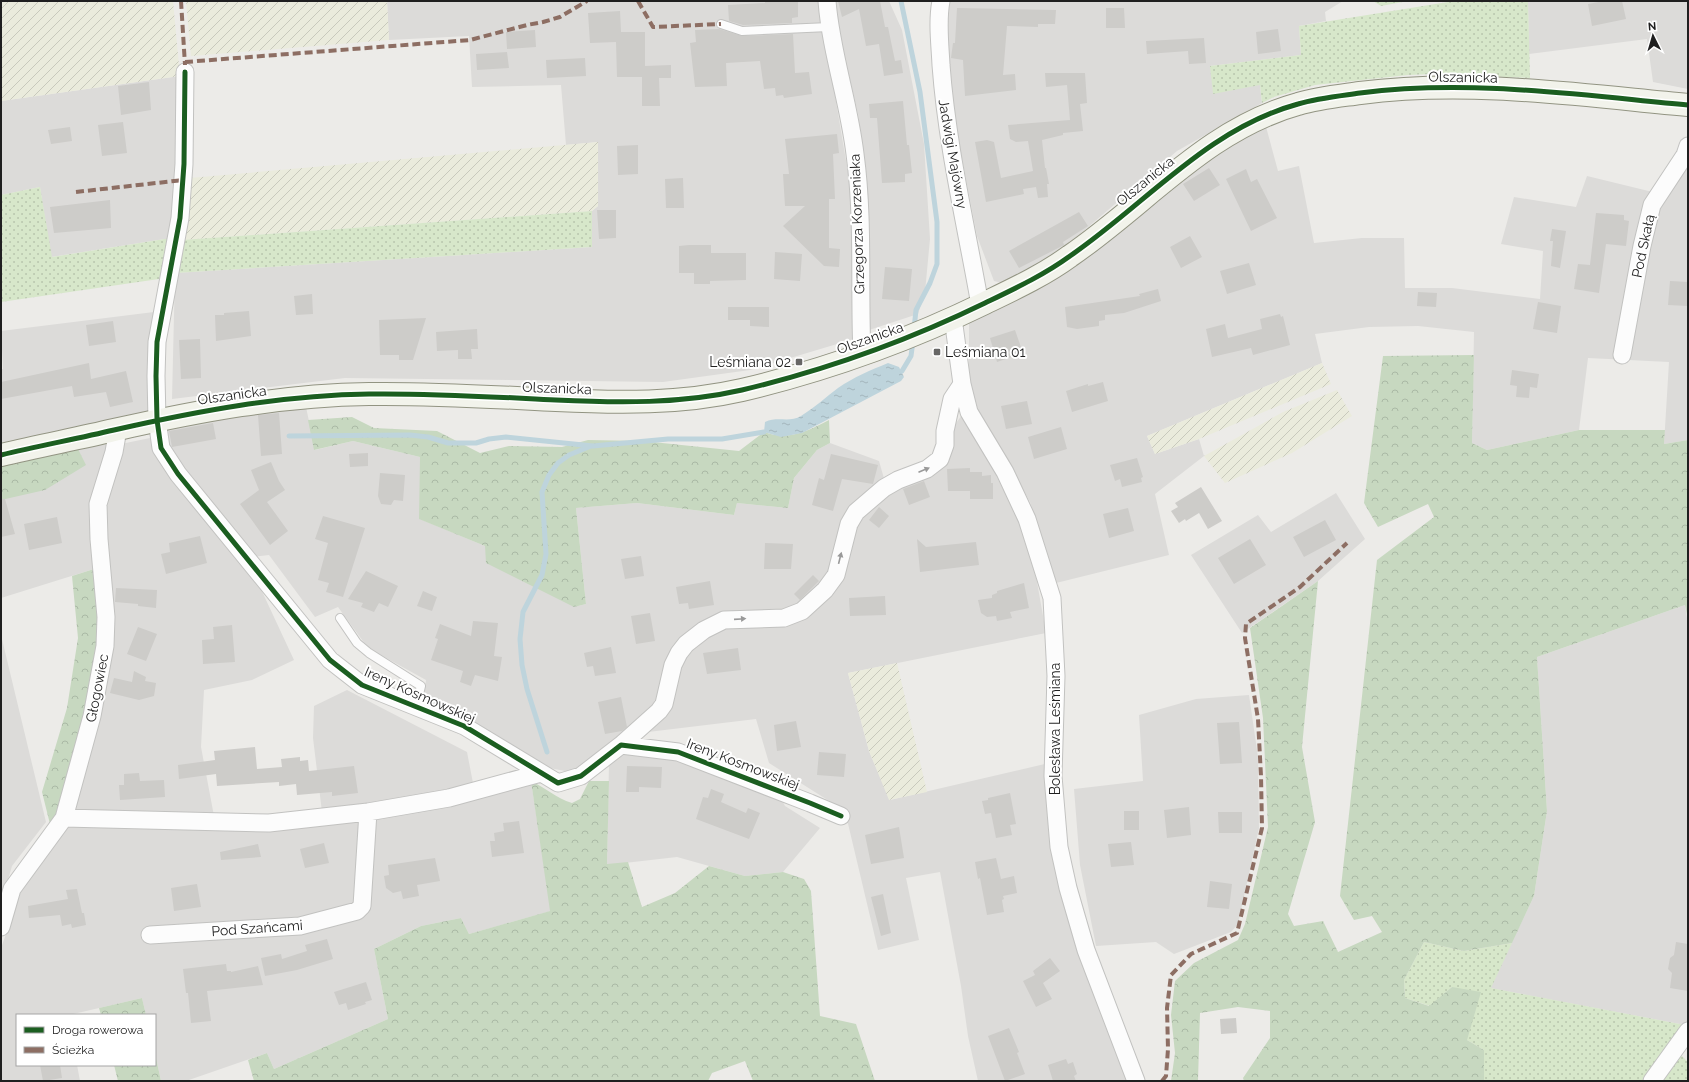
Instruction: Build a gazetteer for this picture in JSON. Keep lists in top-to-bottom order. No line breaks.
{"streets":{"street":["Olszanicka","Jadwigi Majówny","Grzegorza Korzeniaka","Pod Skałą","Głogowiec","Ireny Kosmowskiej","Bolesława Leśmiana","Pod Szańcami"]},"crossings":[["Olszanicka","Jadwigi Majówny"],["Olszanicka","Grzegorza Korzeniaka"],["Olszanicka","Głogowiec"],["Olszanicka","Ireny Kosmowskiej"],["Olszanicka","Bolesława Leśmiana"]],"places":{"transit":["Leśmiana 01","Leśmiana 02"]},"legend":["Droga rowerowa","Ścieżka"],"north":"top"}
